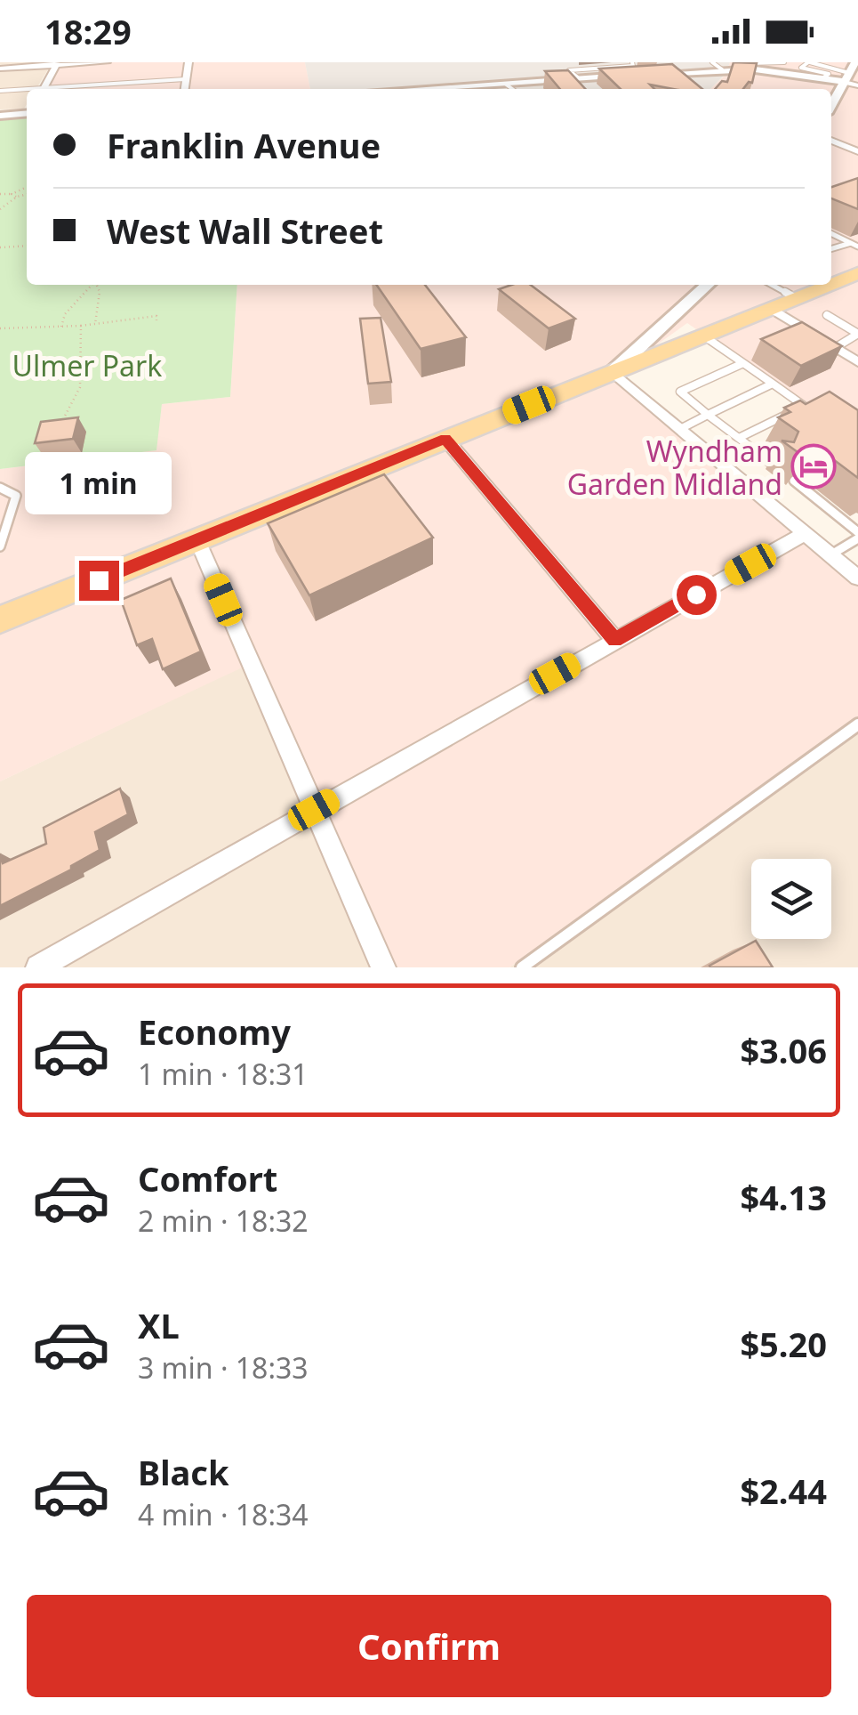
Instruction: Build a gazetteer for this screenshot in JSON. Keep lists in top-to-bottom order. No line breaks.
{"parks":["Ulmer Park"],"places":{"hotel":["Wyndham Garden Midland"]},"page":{"status":"18:29","banner":["Franklin Avenue","West Wall Street"],"bubble":"1 min","list":[{"name":"Economy","note":"1 min · 18:31","value":"$3.06"},{"name":"Comfort","note":"2 min · 18:32","value":"$4.13"},{"name":"XL","note":"3 min · 18:33","value":"$5.20"},{"name":"Black","note":"4 min · 18:34","value":"$2.44"}],"buttons":"Confirm"}}
